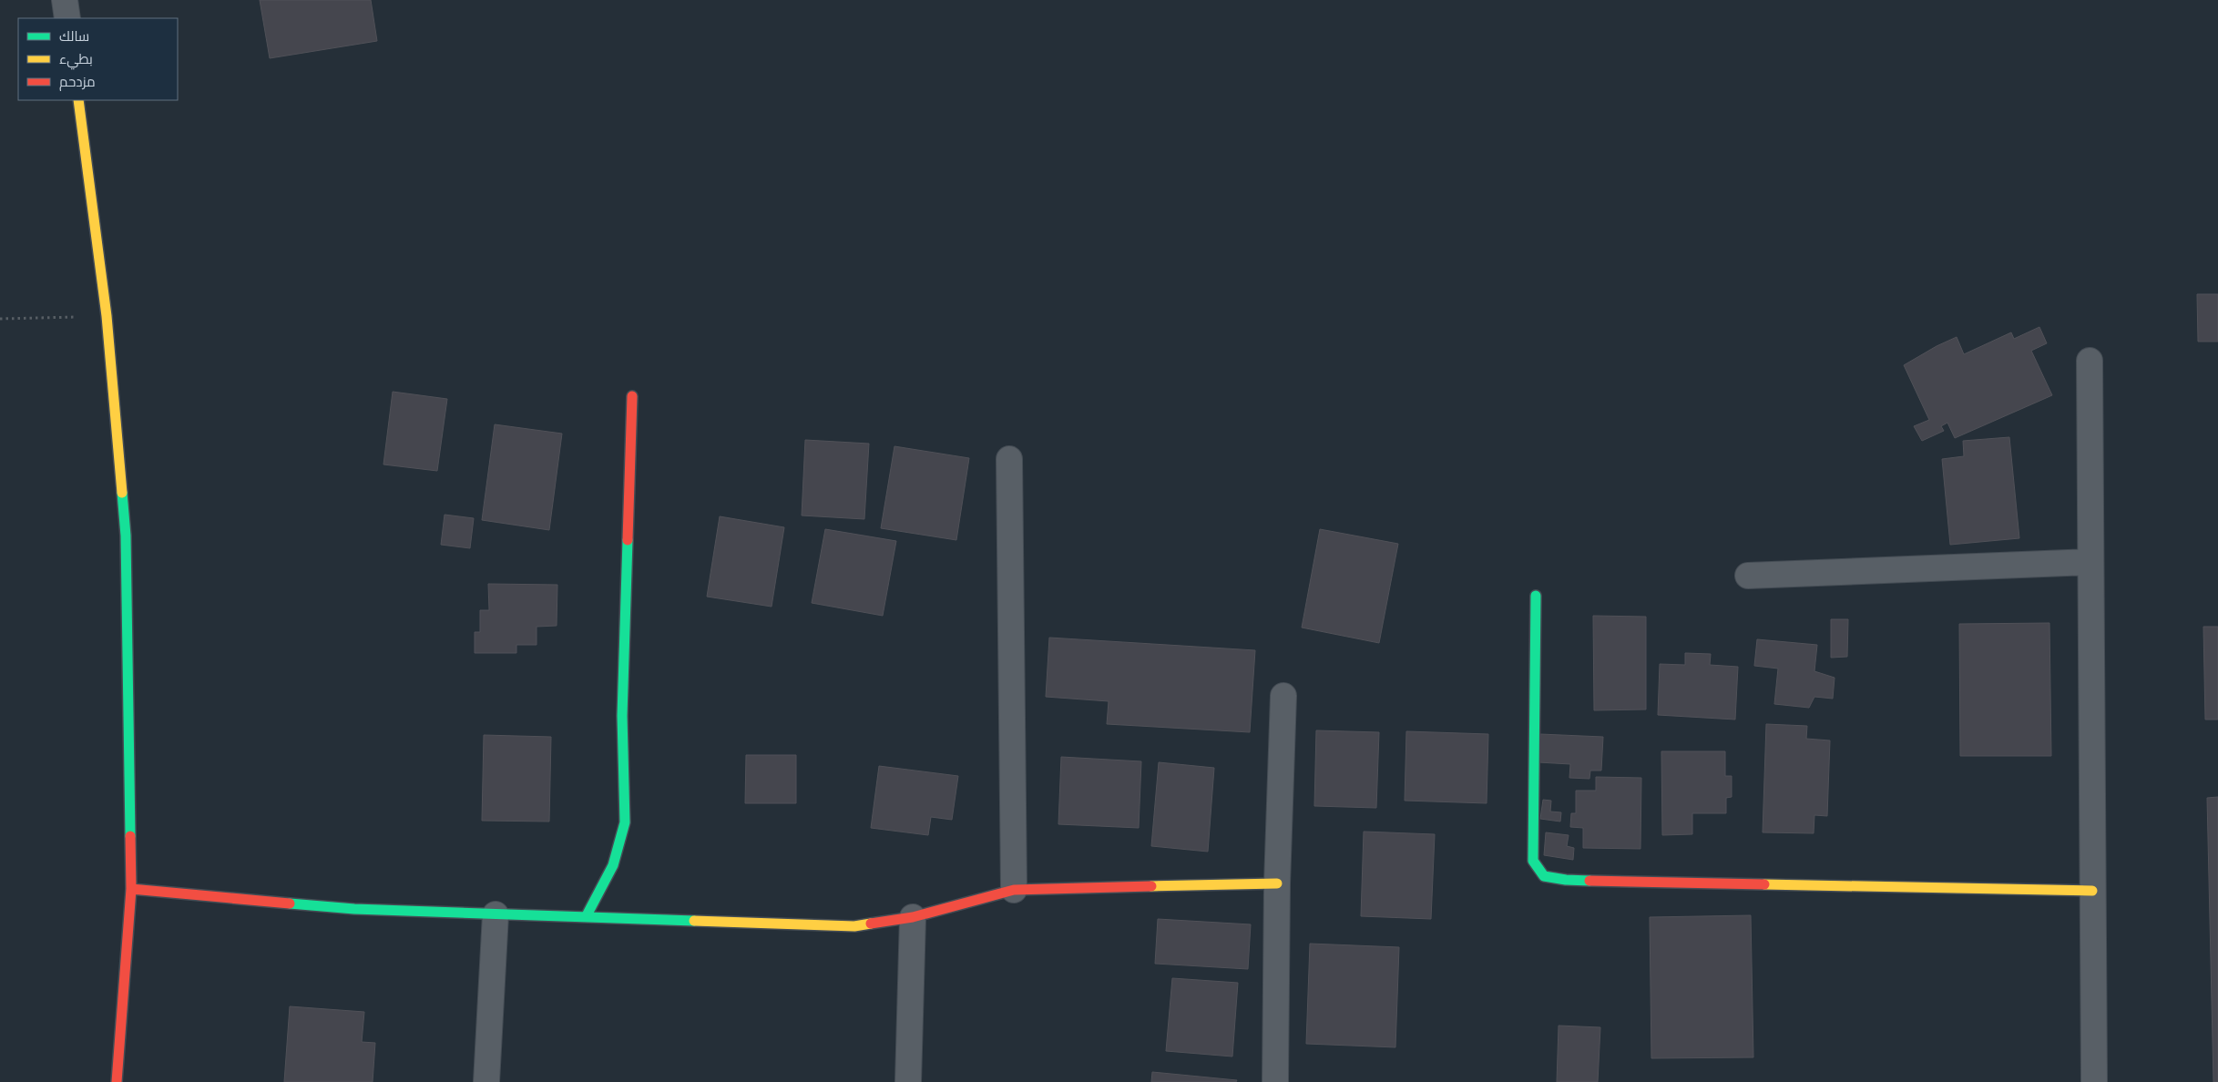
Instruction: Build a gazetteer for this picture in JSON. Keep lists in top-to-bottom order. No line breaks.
{"legend":["سالك","بطيء","مزدحم"]}
